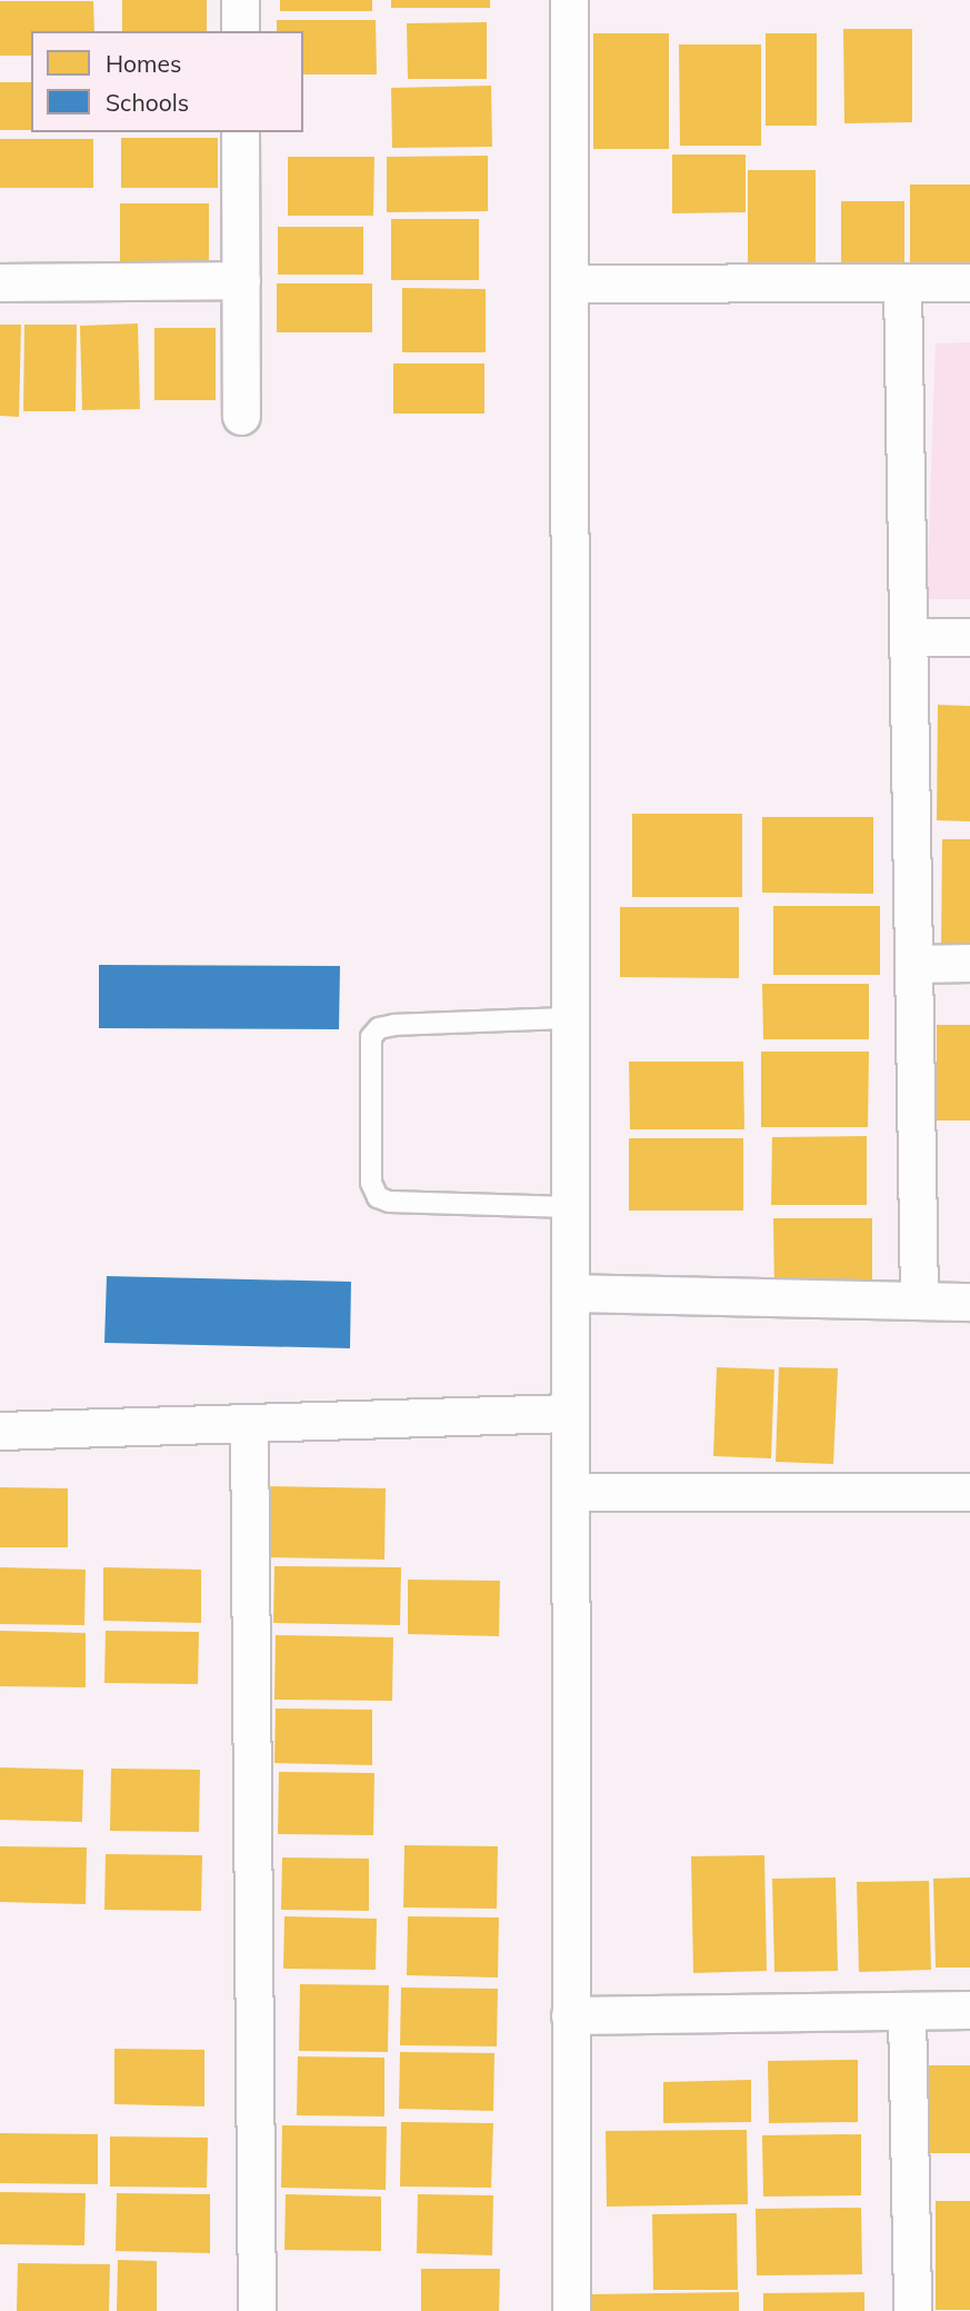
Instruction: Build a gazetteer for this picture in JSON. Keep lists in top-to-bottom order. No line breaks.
{"legend":["Homes","Schools"]}
